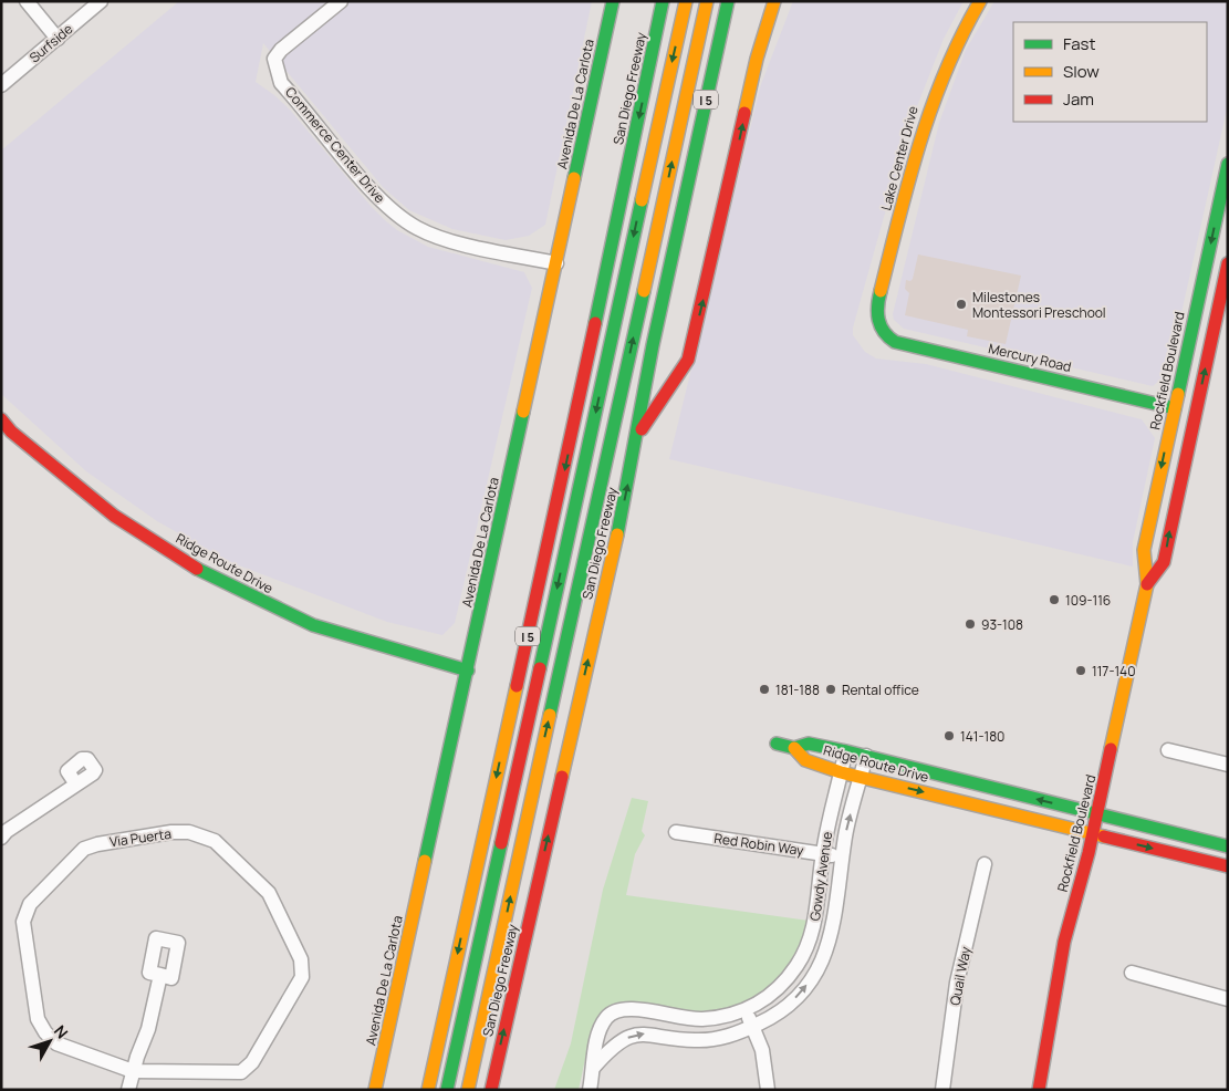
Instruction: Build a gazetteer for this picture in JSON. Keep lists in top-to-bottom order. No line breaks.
{"streets":{"main road":["San Diego Freeway","I 5","Avenida De La Carlota","Lake Center Drive","Mercury Road","Rockfield Boulevard","Ridge Route Drive"],"street":["Surfside","Commerce Center Drive","Via Puerta","Red Robin Way","Gowdy Avenue","Quail Way"]},"crossings":[["Avenida De La Carlota","Commerce Center Drive"],["Avenida De La Carlota","Ridge Route Drive"],["Lake Center Drive","Mercury Road"],["Mercury Road","Rockfield Boulevard"],["Rockfield Boulevard","Ridge Route Drive"],["Ridge Route Drive","Gowdy Avenue"],["Red Robin Way","Gowdy Avenue"]],"places":["Milestones Montessori Preschool","109-116","93-108","117-140","181-188","Rental office","141-180"],"legend":["Fast","Slow","Jam"],"north":"top right"}
